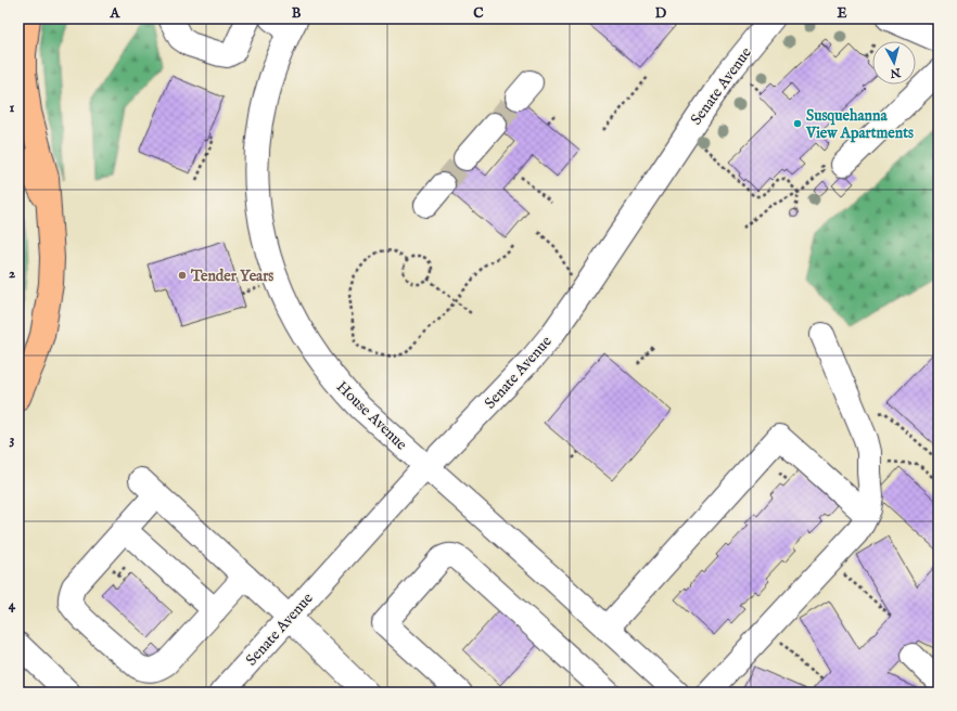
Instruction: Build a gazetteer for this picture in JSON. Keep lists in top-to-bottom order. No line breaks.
{"streets":{"street":["Senate Avenue","House Avenue"]},"crossings":[["Senate Avenue","House Avenue"]],"places":["Susquehanna View Apartments","Tender Years"],"north":"bottom","grid":{"columns":["A","B","C","D","E"],"rows":["1","2","3","4"]}}
